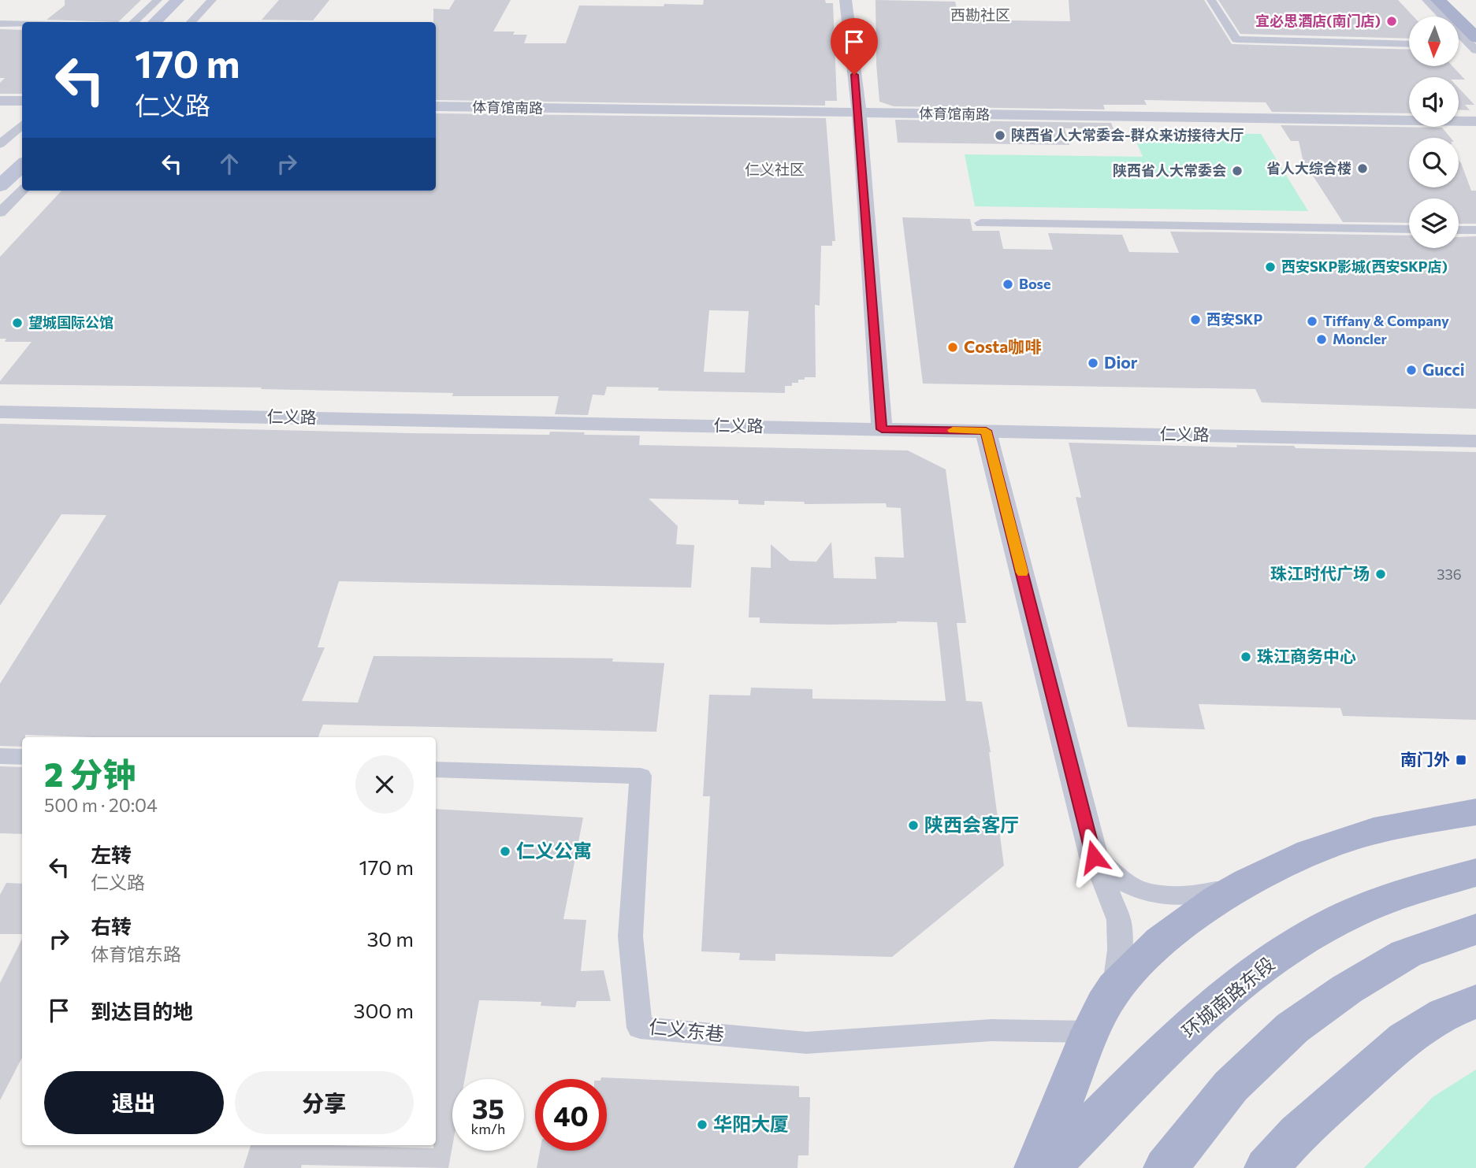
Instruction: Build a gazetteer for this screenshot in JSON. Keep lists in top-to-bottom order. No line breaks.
{"streets":{"main road":["环城南路东段"],"street":["体育馆南路","仁义路","仁义东巷"]},"districts":["西勘社区","仁义社区"],"places":{"other":["宜必思酒店(南门店)","陕西省人大常委会-群众来访接待大厅","省人大综合楼","陕西省人大常委会","西安SKP影城(西安SKP店)","Bose","西安SKP","Tiffany & Company","望城国际公馆","Moncler","Costa咖啡","Dior","Gucci","珠江时代广场","珠江商务中心","陕西会客厅","仁义公寓","华阳大厦"],"transit":["南门外"]},"house_numbers":["336"],"north":"bottom","page":{"turn":["170 m","仁义路"],"heading":["2 分钟","500 m · 20:04"],"list":[{"name":"左转","note":"仁义路","value":"170 m"},{"name":"右转","note":"体育馆东路","value":"30 m"},{"name":"到达目的地","value":"300 m"}],"buttons":["退出","分享"],"speed":"35 km/h","limit":"40"}}
